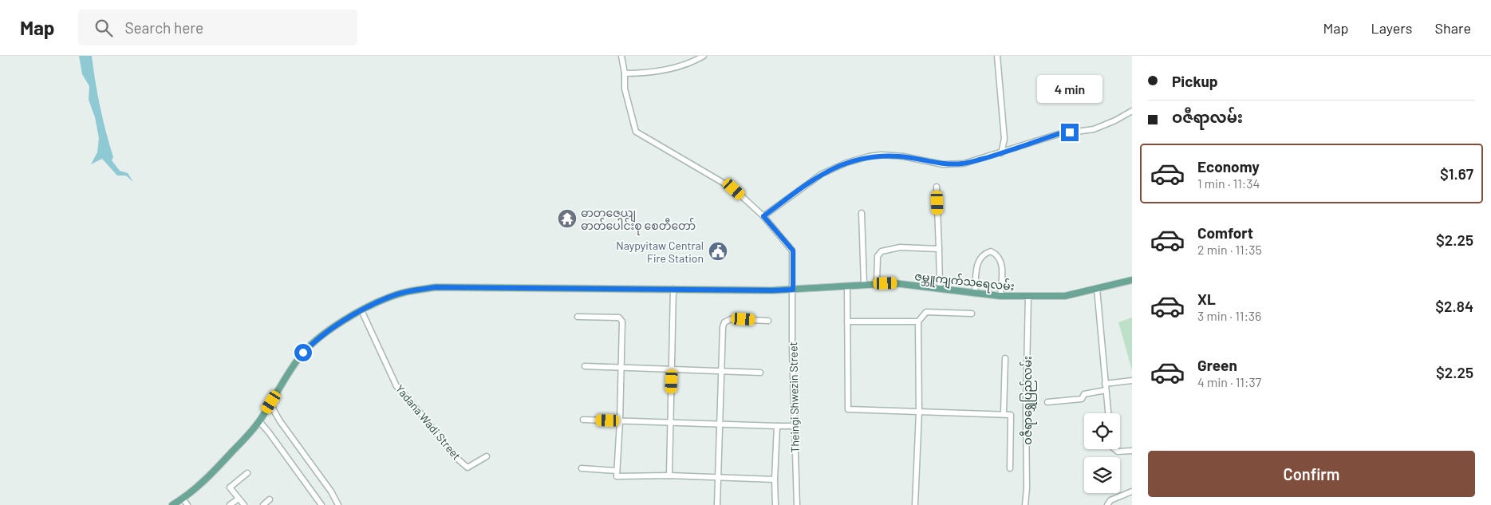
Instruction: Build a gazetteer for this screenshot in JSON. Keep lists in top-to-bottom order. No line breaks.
{"streets":{"main road":["ဇမ္ဘူကျက်သရေလမ်း"],"street":["Theingi Shwezin Street","ဝဇီရာရွှေပြည်လမ်း","Yadana Wadi Street"]},"crossings":[["ဇမ္ဘူကျက်သရေလမ်း","Theingi Shwezin Street"],["ဇမ္ဘူကျက်သရေလမ်း","ဝဇီရာရွှေပြည်လမ်း"],["ဇမ္ဘူကျက်သရေလမ်း","Yadana Wadi Street"]],"places":{"temple":["ဓာတုဇေယျ ဓာတ်ပေါင်းစု စေတီတော်"],"public building":["Naypyitaw Central Fire Station"]},"page":{"header":"Map","search":"Search here","nav":["Map","Layers","Share"],"banner":["Pickup","ဝဇီရာလမ်း"],"bubble":"4 min","list":[{"name":"Economy","note":"1 min · 11:34","value":"$1.67"},{"name":"Comfort","note":"2 min · 11:35","value":"$2.25"},{"name":"XL","note":"3 min · 11:36","value":"$2.84"},{"name":"Green","note":"4 min · 11:37","value":"$2.25"}],"buttons":"Confirm"}}
